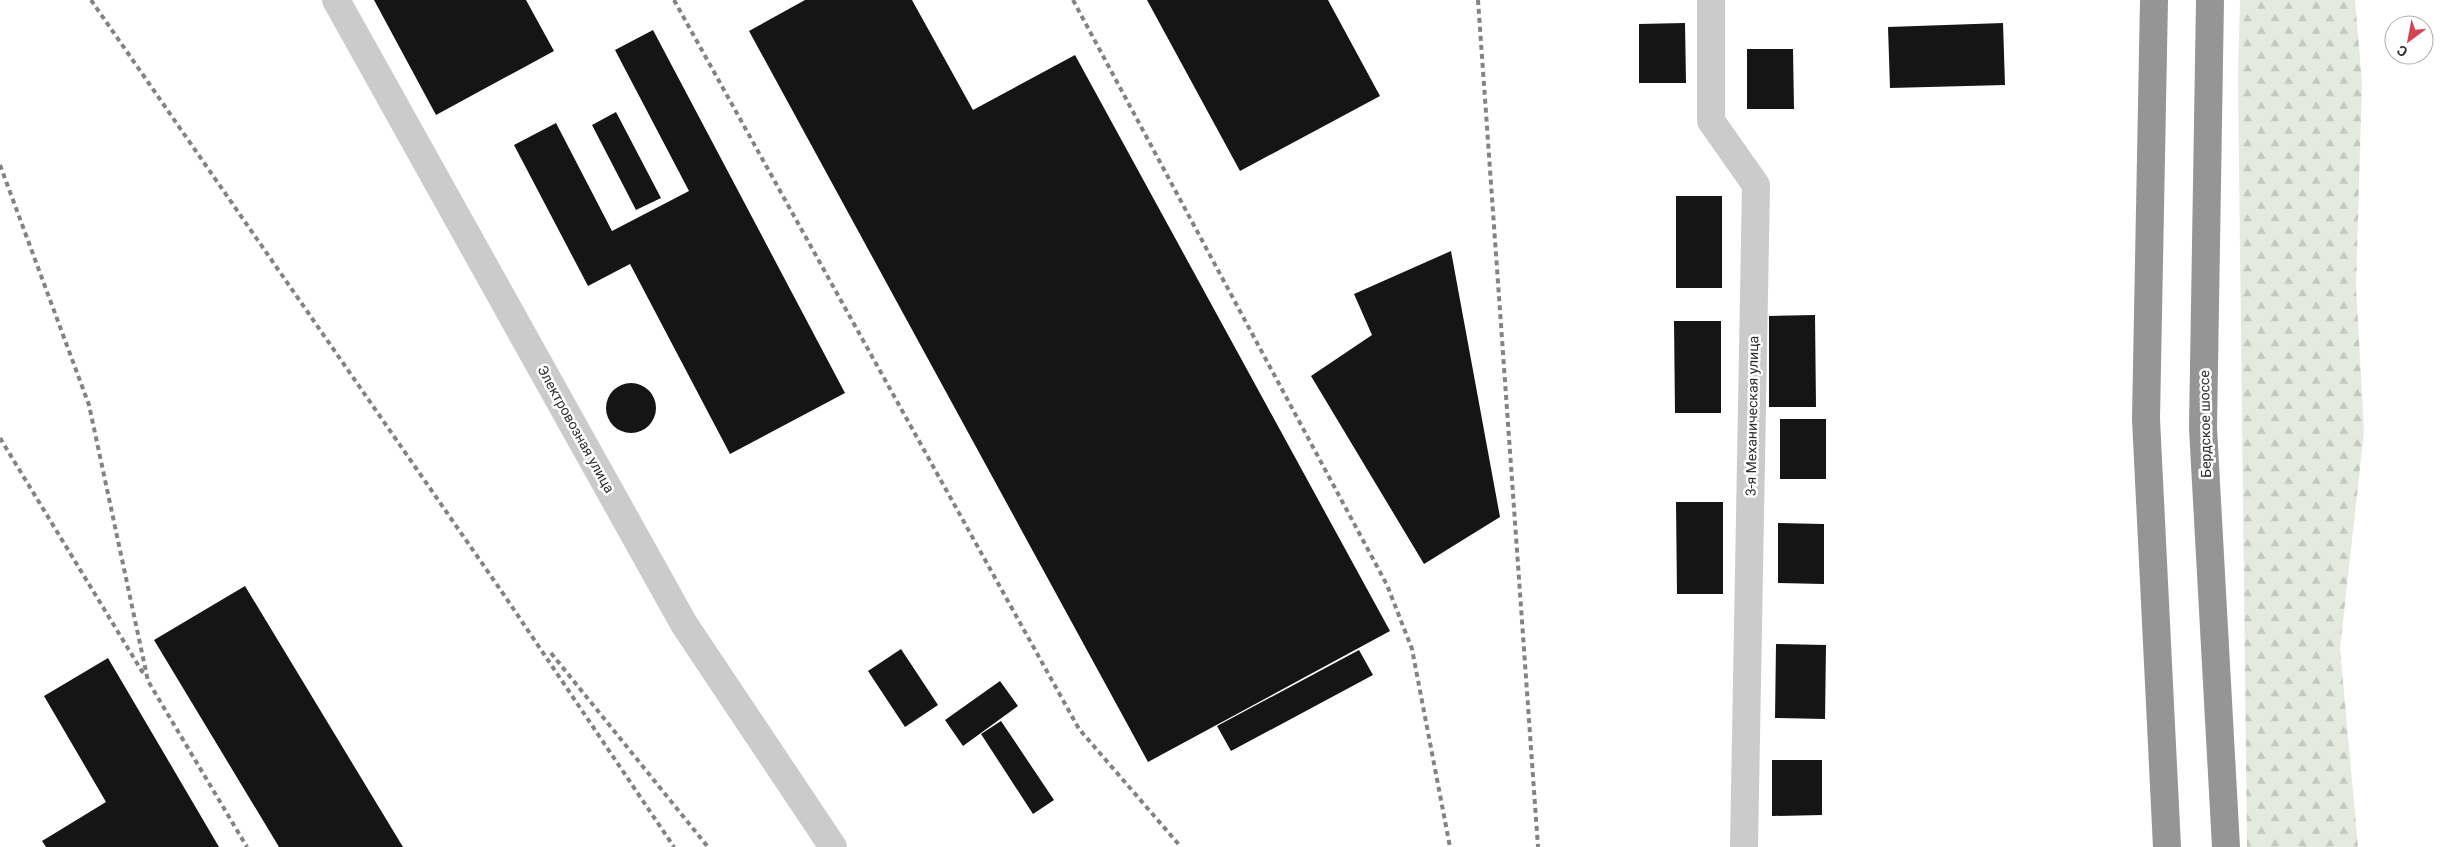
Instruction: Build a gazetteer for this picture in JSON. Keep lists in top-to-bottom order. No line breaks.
{"streets":{"highway":["Бердское шоссе"],"street":["3-я Механическая улица","Электровозная улица"]},"north":"bottom left"}
